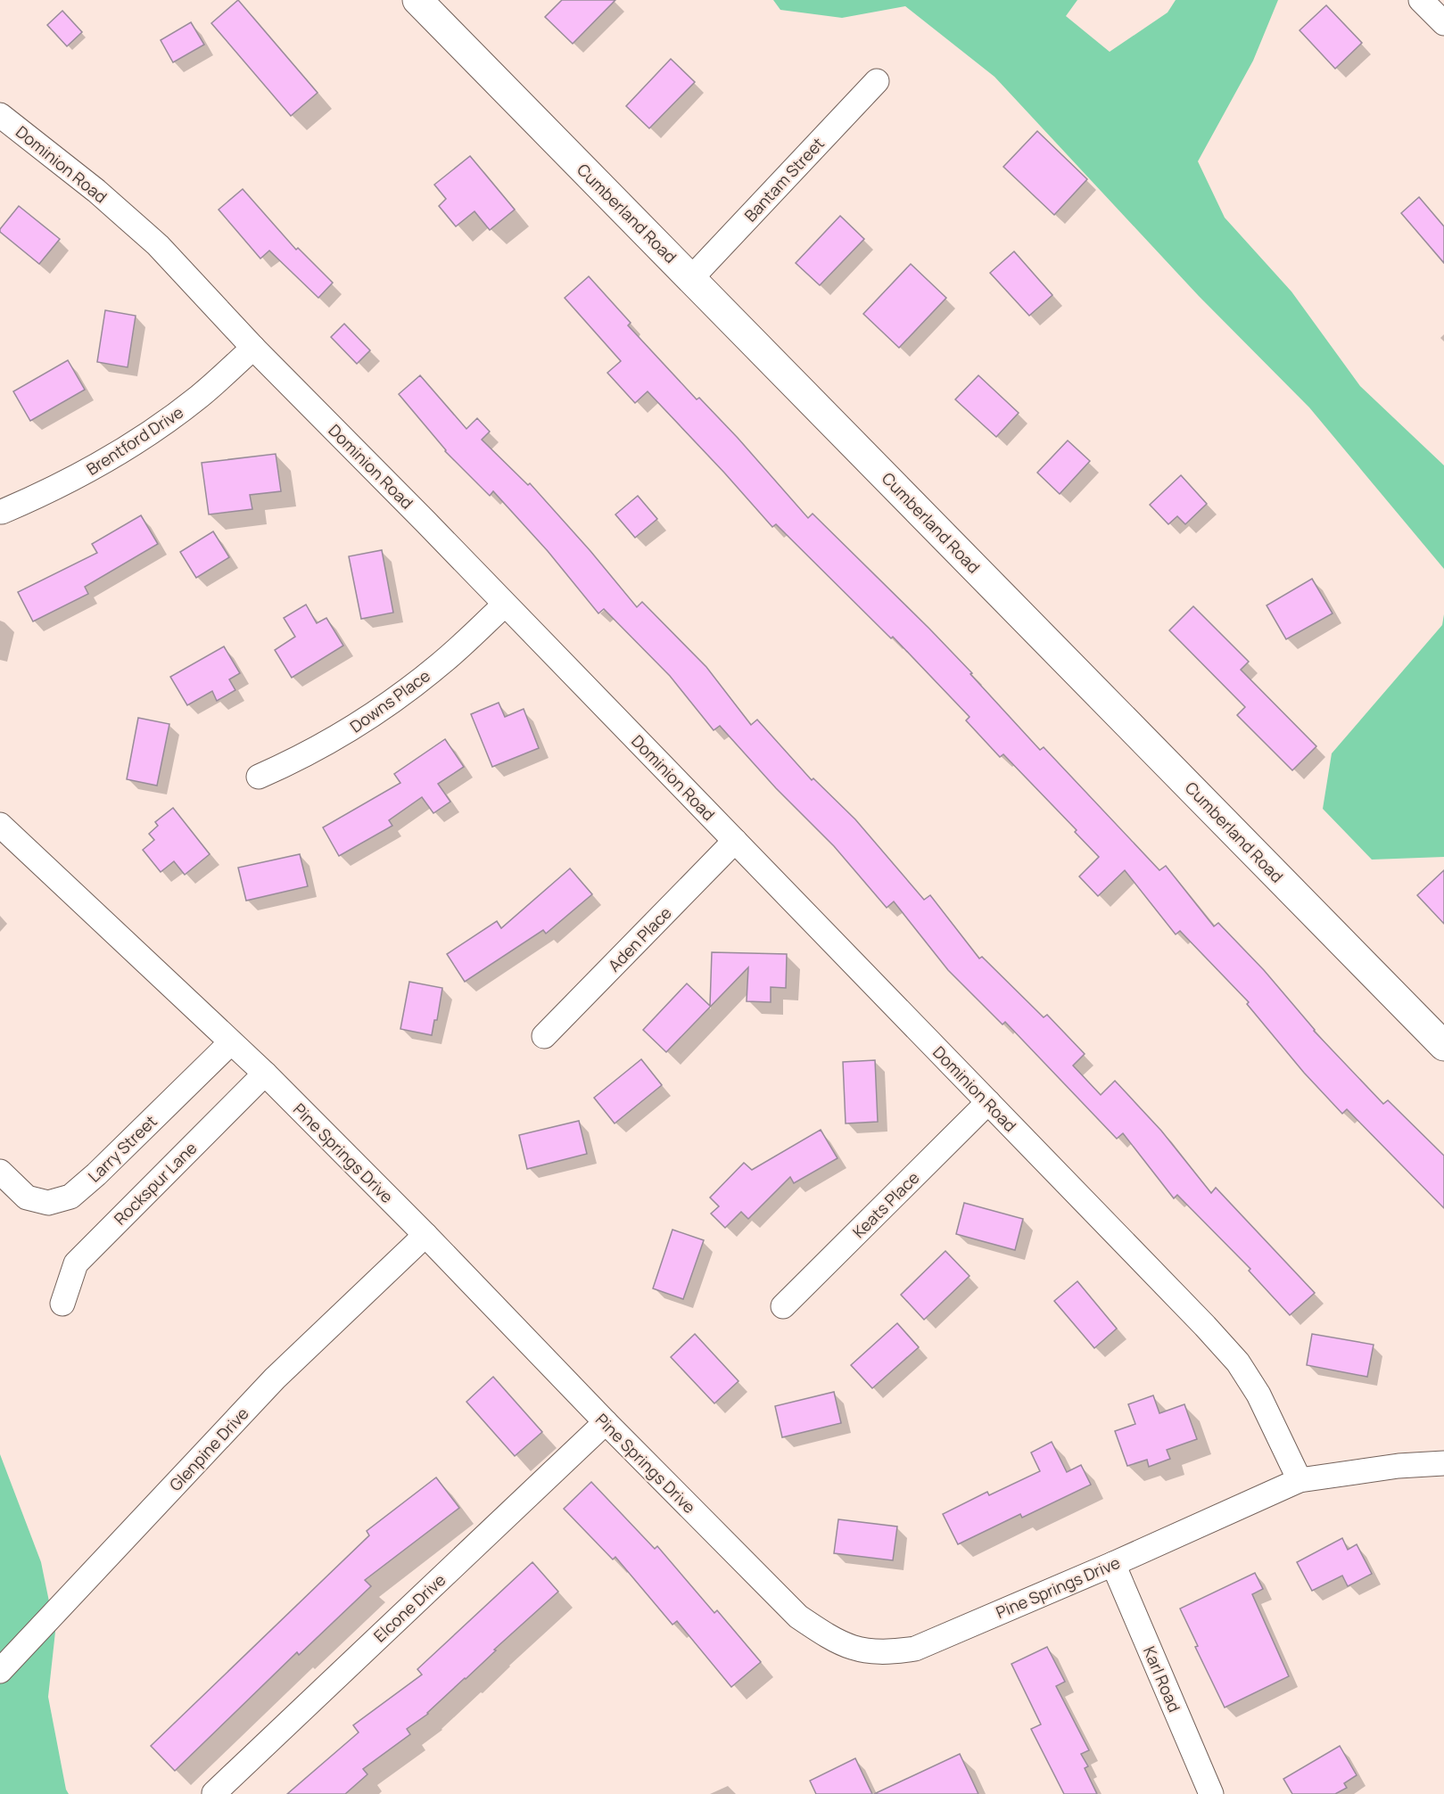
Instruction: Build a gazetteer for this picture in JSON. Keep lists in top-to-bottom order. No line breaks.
{"streets":{"main road":["Cumberland Road"],"street":["Dominion Road","Bantam Street","Brentford Drive","Downs Place","Aden Place","Larry Street","Pine Springs Drive","Rockspur Lane","Keats Place","Glenpine Drive","Elcone Drive","Karl Road"]},"crossings":[["Dominion Road","Brentford Drive"],["Dominion Road","Downs Place"],["Dominion Road","Aden Place"],["Dominion Road","Pine Springs Drive"],["Dominion Road","Keats Place"],["Bantam Street","Cumberland Road"],["Larry Street","Pine Springs Drive"],["Pine Springs Drive","Rockspur Lane"],["Pine Springs Drive","Glenpine Drive"],["Pine Springs Drive","Elcone Drive"],["Pine Springs Drive","Karl Road"]]}
